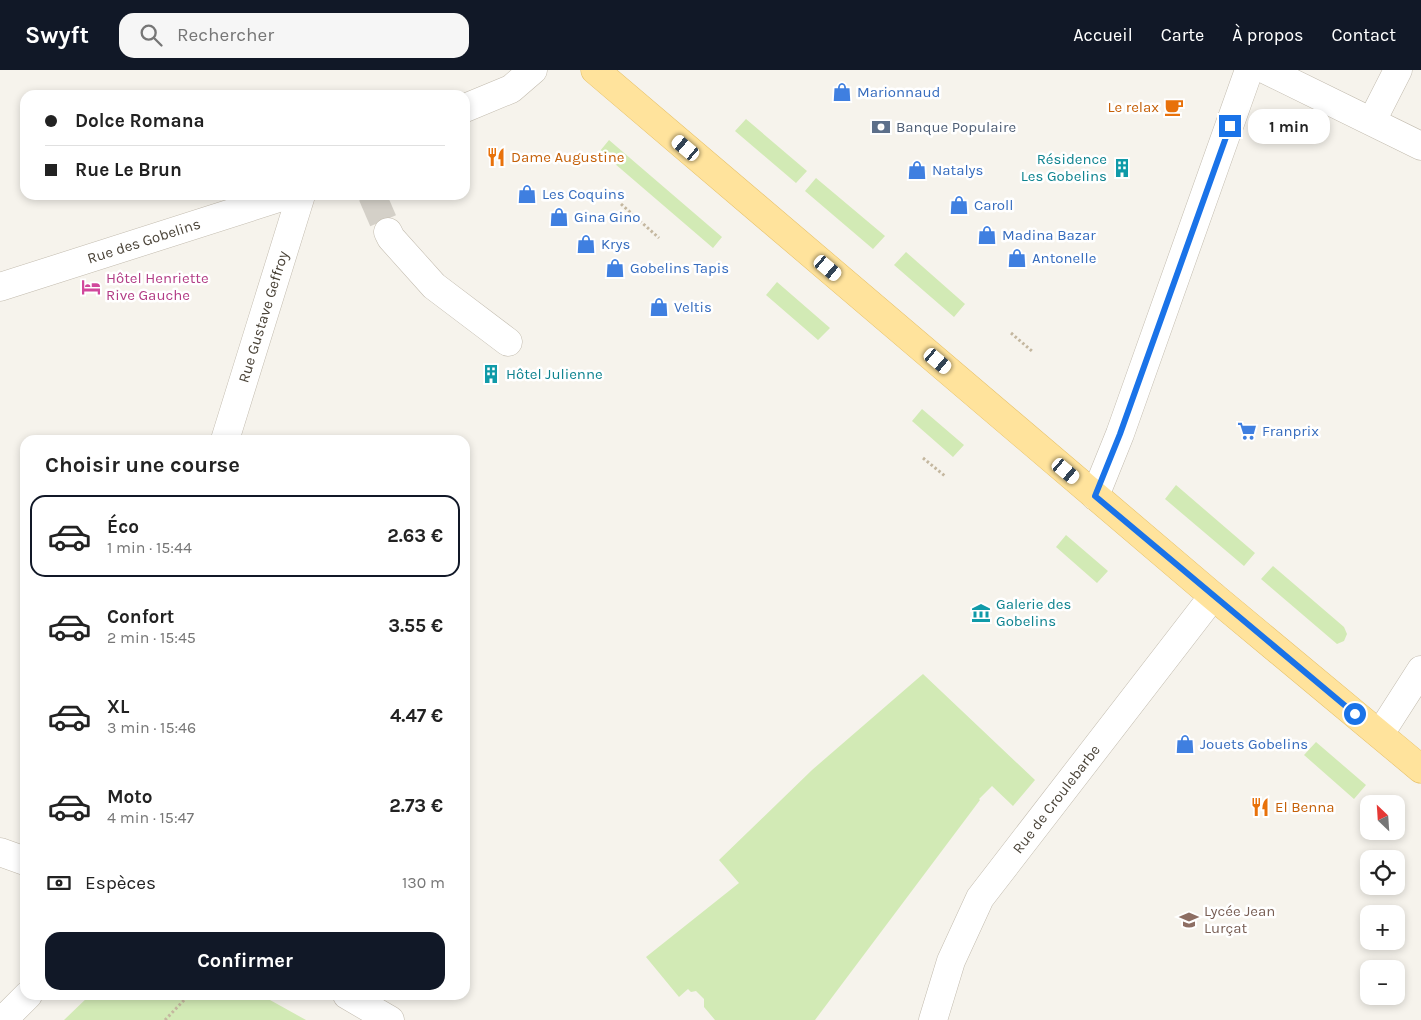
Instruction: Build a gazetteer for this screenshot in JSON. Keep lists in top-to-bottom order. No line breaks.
{"streets":{"street":["Rue des Gobelins","Rue Gustave Geffroy","Rue de Croulebarbe"]},"places":{"shop":["Marionnaud","Natalys","Les Coquins","Caroll","Gina Gino","Madina Bazar","Krys","Antonelle","Gobelins Tapis","Veltis","Jouets Gobelins"],"cafe":["Le relax"],"bank":["Banque Populaire"],"restaurant":["Dame Augustine","El Benna"],"building":["Résidence Les Gobelins","Hôtel Julienne"],"hotel":["Hôtel Henriette Rive Gauche"],"supermarket":["Franprix"],"museum":["Galerie des Gobelins"],"school or university":["Lycée Jean Lurçat"]},"north":"top left","page":{"header":"Swyft","search":"Rechercher","nav":["Accueil","Carte","À propos","Contact"],"banner":["Dolce Romana","Rue Le Brun"],"bubble":"1 min","heading":"Choisir une course","list":[{"name":"Éco","note":"1 min · 15:44","value":"2.63 €"},{"name":"Confort","note":"2 min · 15:45","value":"3.55 €"},{"name":"XL","note":"3 min · 15:46","value":"4.47 €"},{"name":"Moto","note":"4 min · 15:47","value":"2.73 €"}],"map_buttons":["+","−"],"pay":["Espèces","130 m"],"buttons":"Confirmer"}}
